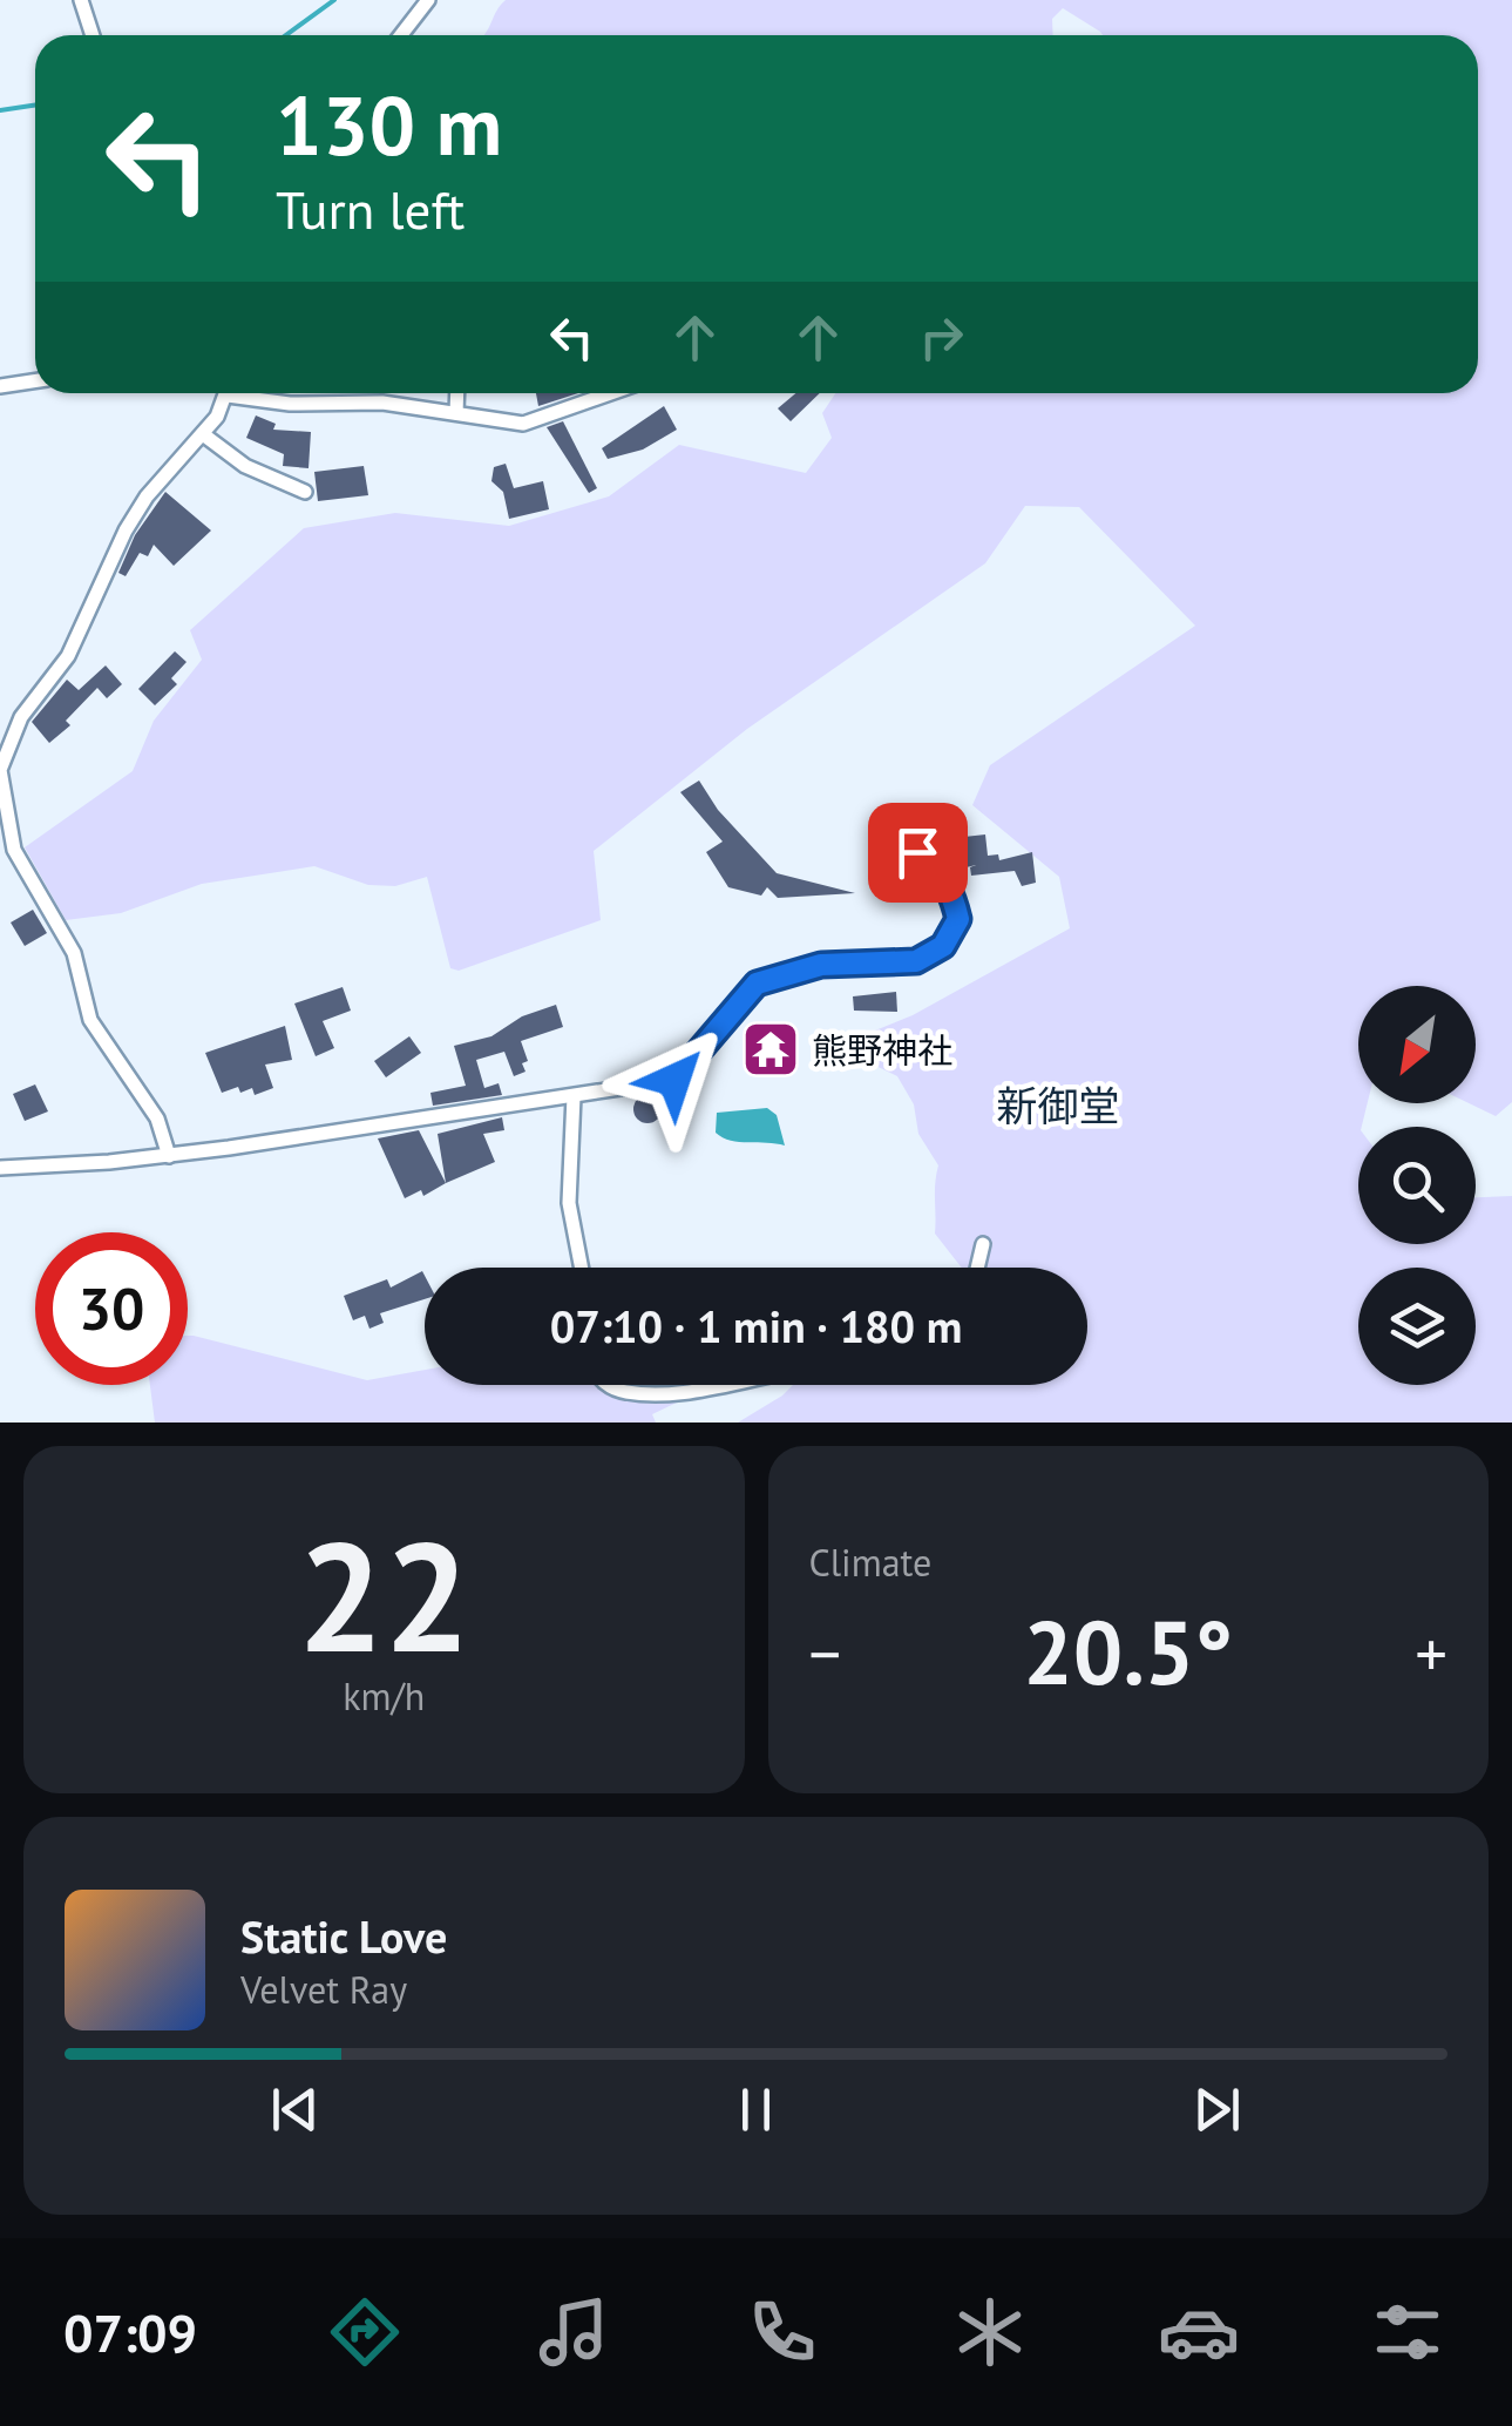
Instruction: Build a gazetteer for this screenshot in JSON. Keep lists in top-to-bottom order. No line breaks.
{"districts":["新御堂"],"places":{"temple":["熊野神社"]},"north":"bottom left","page":{"turn":["130 m","Turn left"],"limit":"30","trip":"07:10 · 1 min · 180 m","tile":[["22","km/h"],"Climate"],"heat":["−","20.5°","+"],"song":["Static Love","Velvet Ray"],"tabs":"07:09"}}
